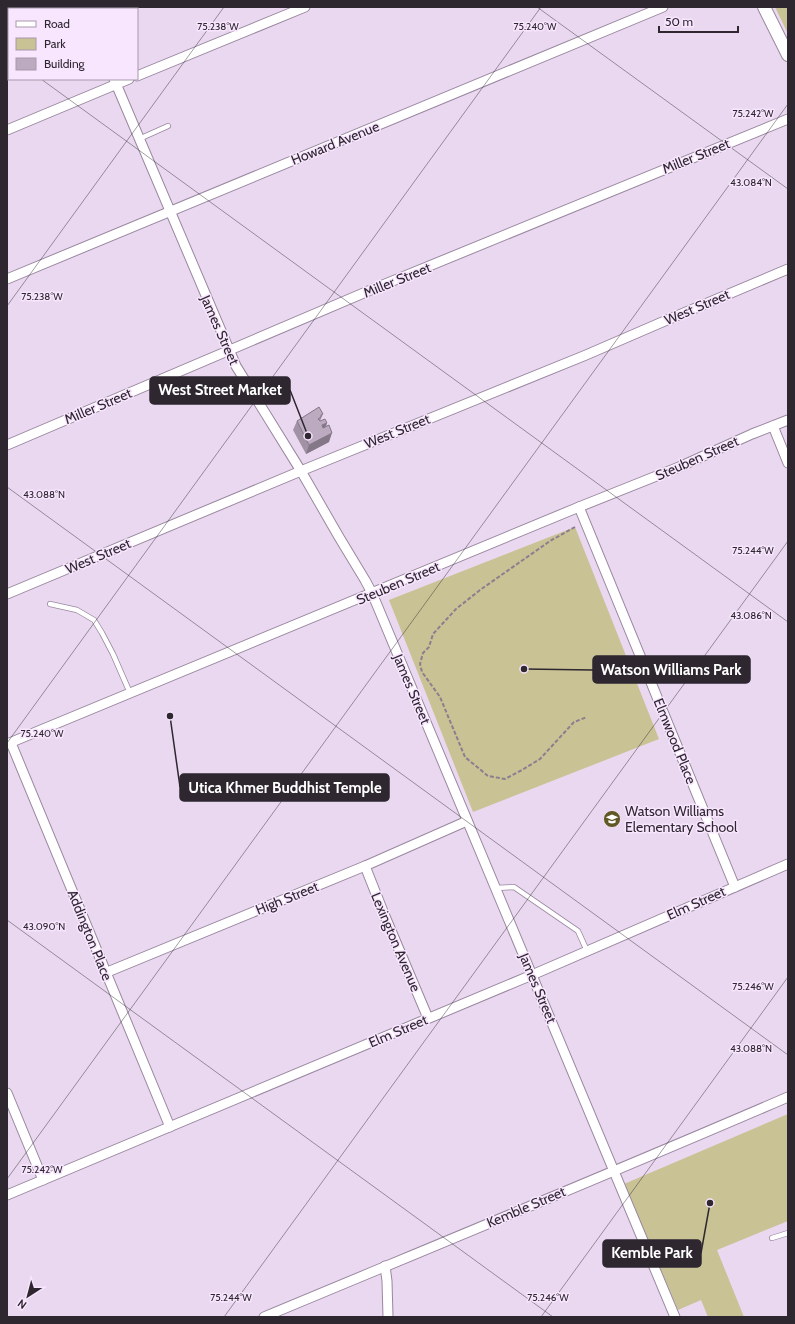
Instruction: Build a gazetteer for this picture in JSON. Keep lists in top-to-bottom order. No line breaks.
{"streets":{"street":["Howard Avenue","Miller Street","West Street","James Street","Steuben Street","Elmwood Place","High Street","Elm Street","Addington Place","Lexington Avenue","Kemble Street"]},"crossings":[["Howard Avenue","James Street"],["Miller Street","James Street"],["West Street","James Street"],["James Street","Steuben Street"],["James Street","High Street"],["James Street","Elm Street"],["James Street","Kemble Street"],["Steuben Street","Elmwood Place"],["Steuben Street","Addington Place"],["Elmwood Place","Elm Street"],["High Street","Addington Place"],["High Street","Lexington Avenue"],["Elm Street","Addington Place"],["Elm Street","Lexington Avenue"]],"places":{"other":["West Street Market","Watson Williams Park","Utica Khmer Buddhist Temple","Kemble Park"],"school or university":["Watson Williams Elementary School"]},"legend":["Road","Park","Building"],"scale_bar":"50 m","north":"bottom left","coordinates":["75.238°W","75.240°W","75.242°W","43.084°N","43.088°N","75.244°W","43.086°N","43.090°N","75.246°W"]}
